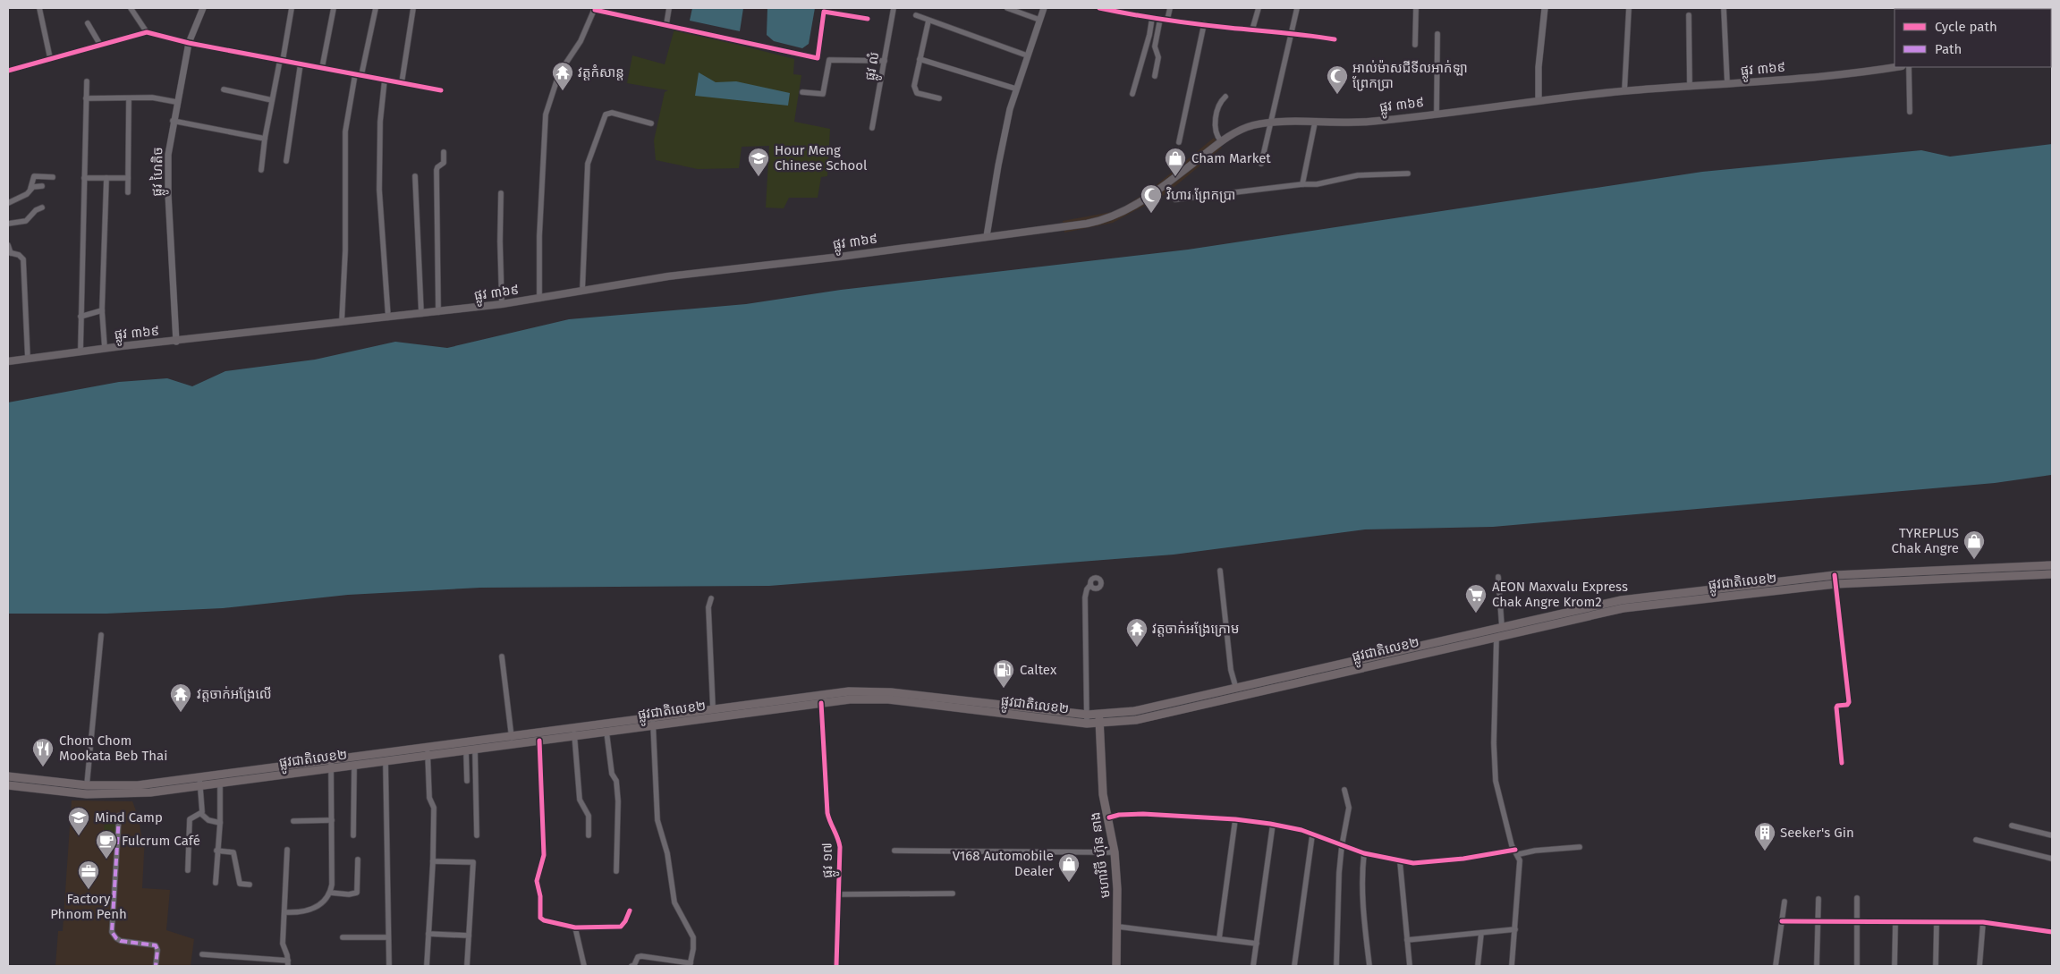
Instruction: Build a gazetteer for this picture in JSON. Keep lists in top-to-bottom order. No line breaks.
{"streets":{"main road":["ផ្លូវ ៣៦៩","ផ្លូវជាតិលេខ២","មហាវិថី ហ៊ុន នាង"],"street":["ផ្លូវ លំ","ផ្លូវ ហៃតិច","ផ្លូវ ១៧"]},"crossings":[["ផ្លូវ ៣៦៩","ផ្លូវ ហៃតិច"],["ផ្លូវជាតិលេខ២","មហាវិថី ហ៊ុន នាង"],["ផ្លូវជាតិលេខ២","ផ្លូវ ១៧"]],"places":{"temple":["វត្តកំសាន្ត","វត្តចាក់អង្រែក្រោម","វត្តចាក់អង្រែលើ"],"mosque":["អាល់ម៉ាសជីទីលអាក់ឡា ព្រែកប្រា","វិហារ ព្រែកប្រា"],"school or university":["Hour Meng Chinese School","Mind Camp"],"shop":["Cham Market","TYREPLUS Chak Angre","V168 Automobile Dealer"],"supermarket":["AEON Maxvalu Express Chak Angre Krom2"],"fuel station":["Caltex"],"restaurant":["Chom Chom Mookata Beb Thai"],"building":["Seeker's Gin"],"cafe":["Fulcrum Café"],"office":["Factory Phnom Penh"]},"legend":["Cycle path","Path"]}
